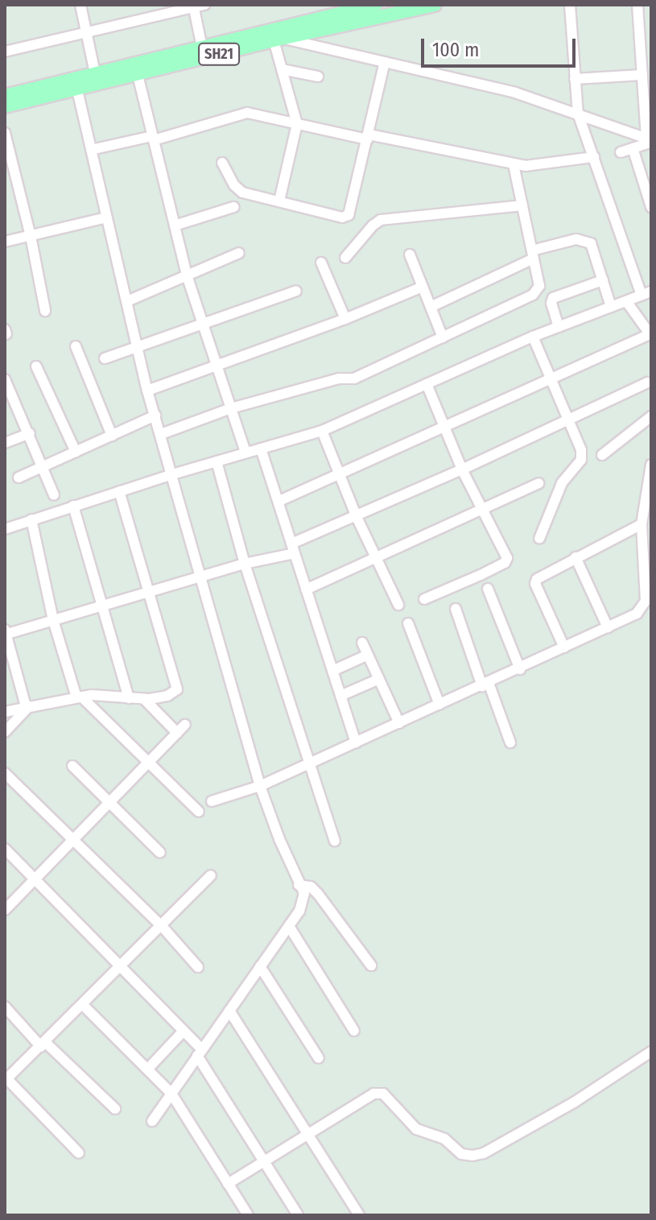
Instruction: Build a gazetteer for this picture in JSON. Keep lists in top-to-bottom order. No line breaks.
{"streets":{"main road":["SH21"]},"scale_bar":"100 m"}
